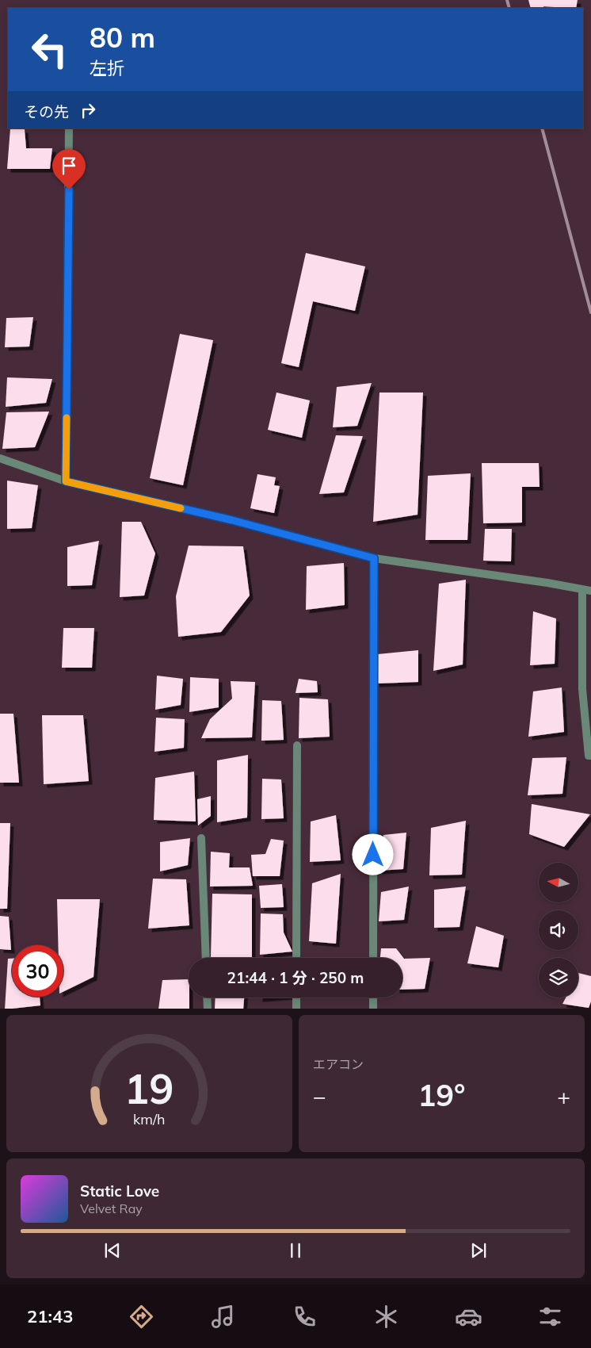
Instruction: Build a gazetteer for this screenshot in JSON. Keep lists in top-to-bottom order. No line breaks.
{"north":"left","page":{"turn":["80 m","左折"],"then":"その先","limit":"30","trip":"21:44 · 1 分 · 250 m","tile":"エアコン","heat":["−","19°","+"],"song":["Static Love","Velvet Ray"],"tabs":"21:43","gauge":["19","km/h"]}}
